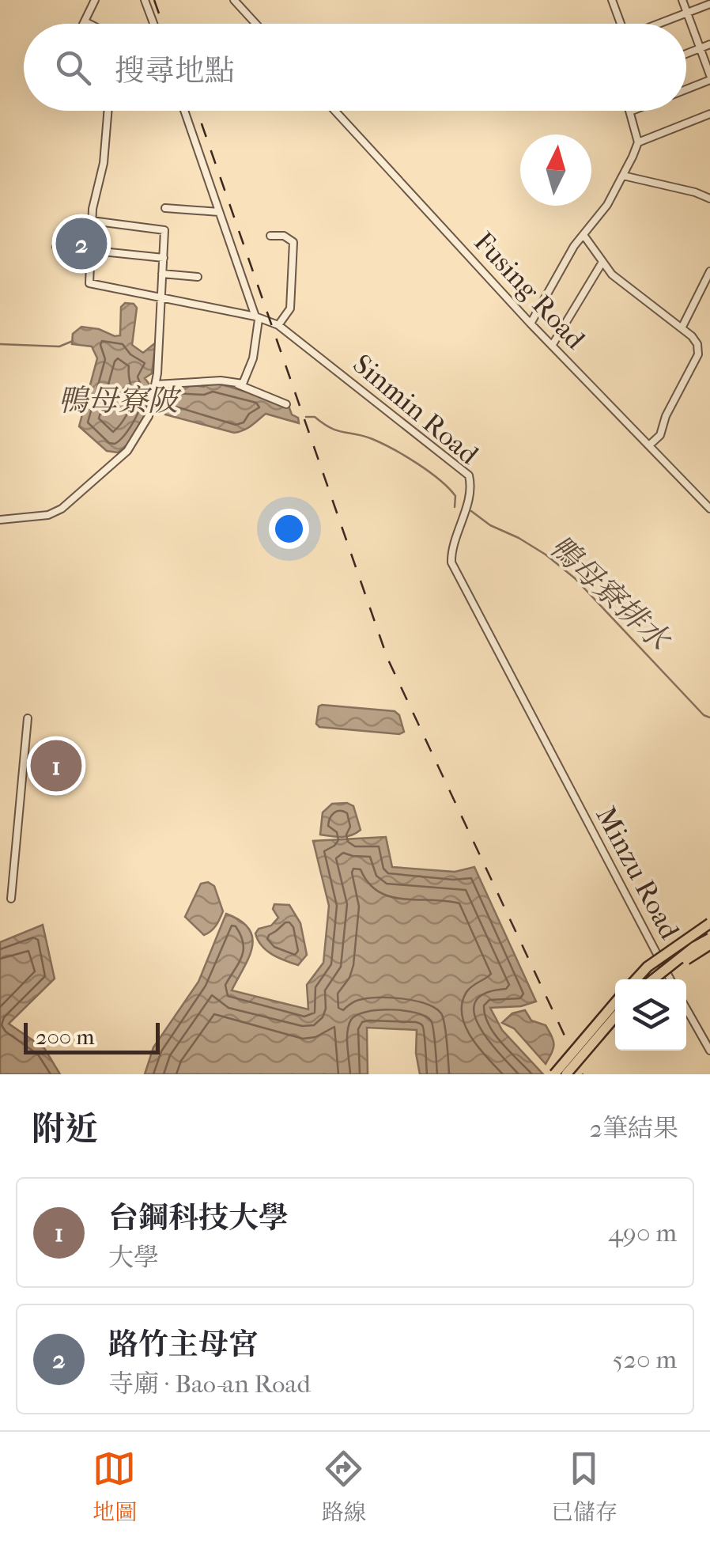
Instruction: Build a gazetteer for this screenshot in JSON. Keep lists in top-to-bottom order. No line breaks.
{"streets":{"street":["Fusing Road","Sinmin Road","Minzu Road"]},"crossings":[["Sinmin Road","Minzu Road"]],"water":["鴨母寮陂","鴨母寮排水"],"scale_bar":"200 m","north":"top","page":{"search":"搜尋地點","pins":["2","1"],"scale":"200 m","heading":["附近","2筆結果"],"list":[{"mark":"1","name":"台鋼科技大學","note":"大學","value":"490 m"},{"mark":"2","name":"路竹主母宮","note":"寺廟 · Bao-an Road","value":"520 m"}],"nav":["地圖","路線","已儲存"]}}
